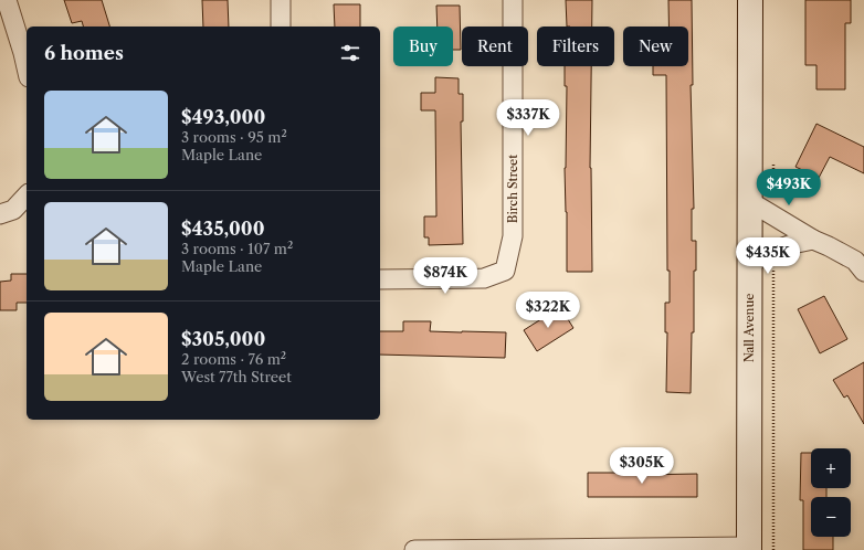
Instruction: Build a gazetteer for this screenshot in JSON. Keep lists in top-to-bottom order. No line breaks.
{"streets":{"main road":["Nall Avenue"],"street":["Birch Street"]},"page":{"chip":["Buy","Rent","Filters","New"],"heading":"6 homes","list":[{"name":"$493,000","note":"3 rooms · 95 m² · Maple Lane"},{"name":"$435,000","note":"3 rooms · 107 m² · Maple Lane"},{"name":"$305,000","note":"2 rooms · 76 m² · West 77th Street"}],"price":["$337K","$493K","$435K","$874K","$322K","$305K"],"map_buttons":["+","−"]}}
